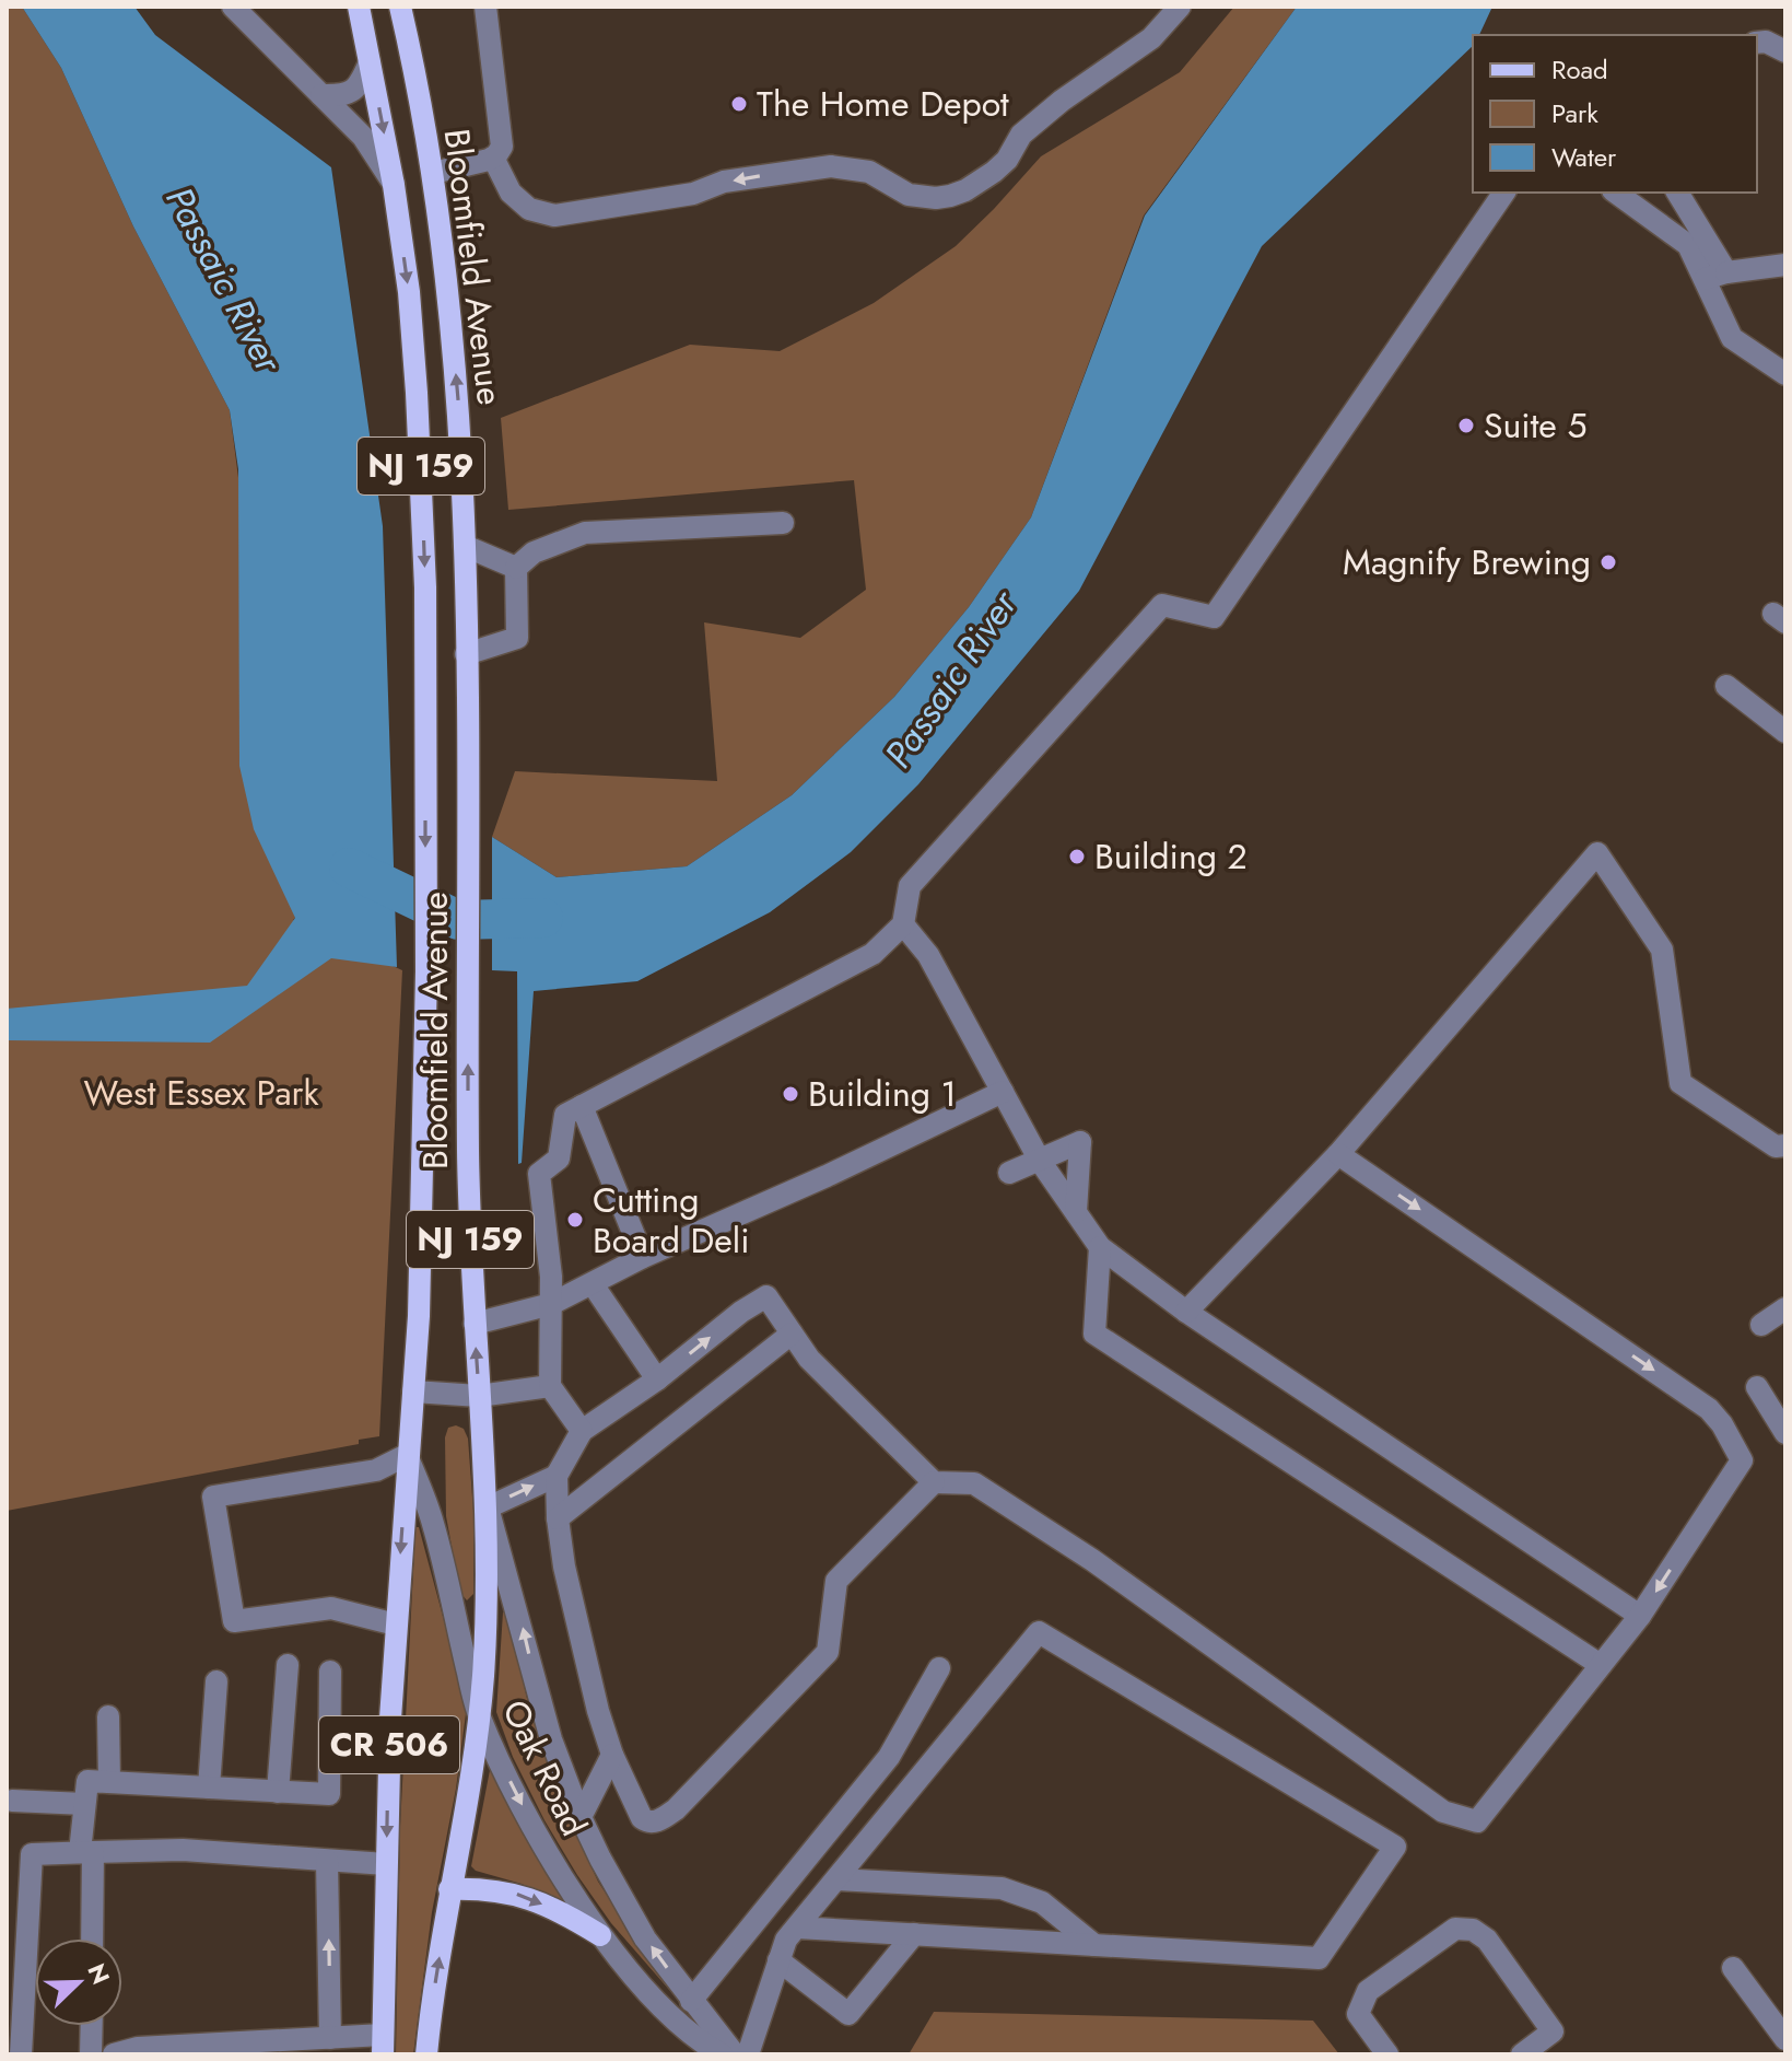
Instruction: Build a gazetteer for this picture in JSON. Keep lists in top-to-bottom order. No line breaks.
{"streets":{"main road":["Bloomfield Avenue","NJ 159","CR 506"],"street":["Oak Road"]},"crossings":[["Bloomfield Avenue","Oak Road"]],"water":["Passaic River"],"parks":["West Essex Park"],"places":["The Home Depot","Suite 5","Magnify Brewing","Building 2","Building 1","Cutting Board Deli"],"legend":["Road","Park","Water"],"north":"top right"}
